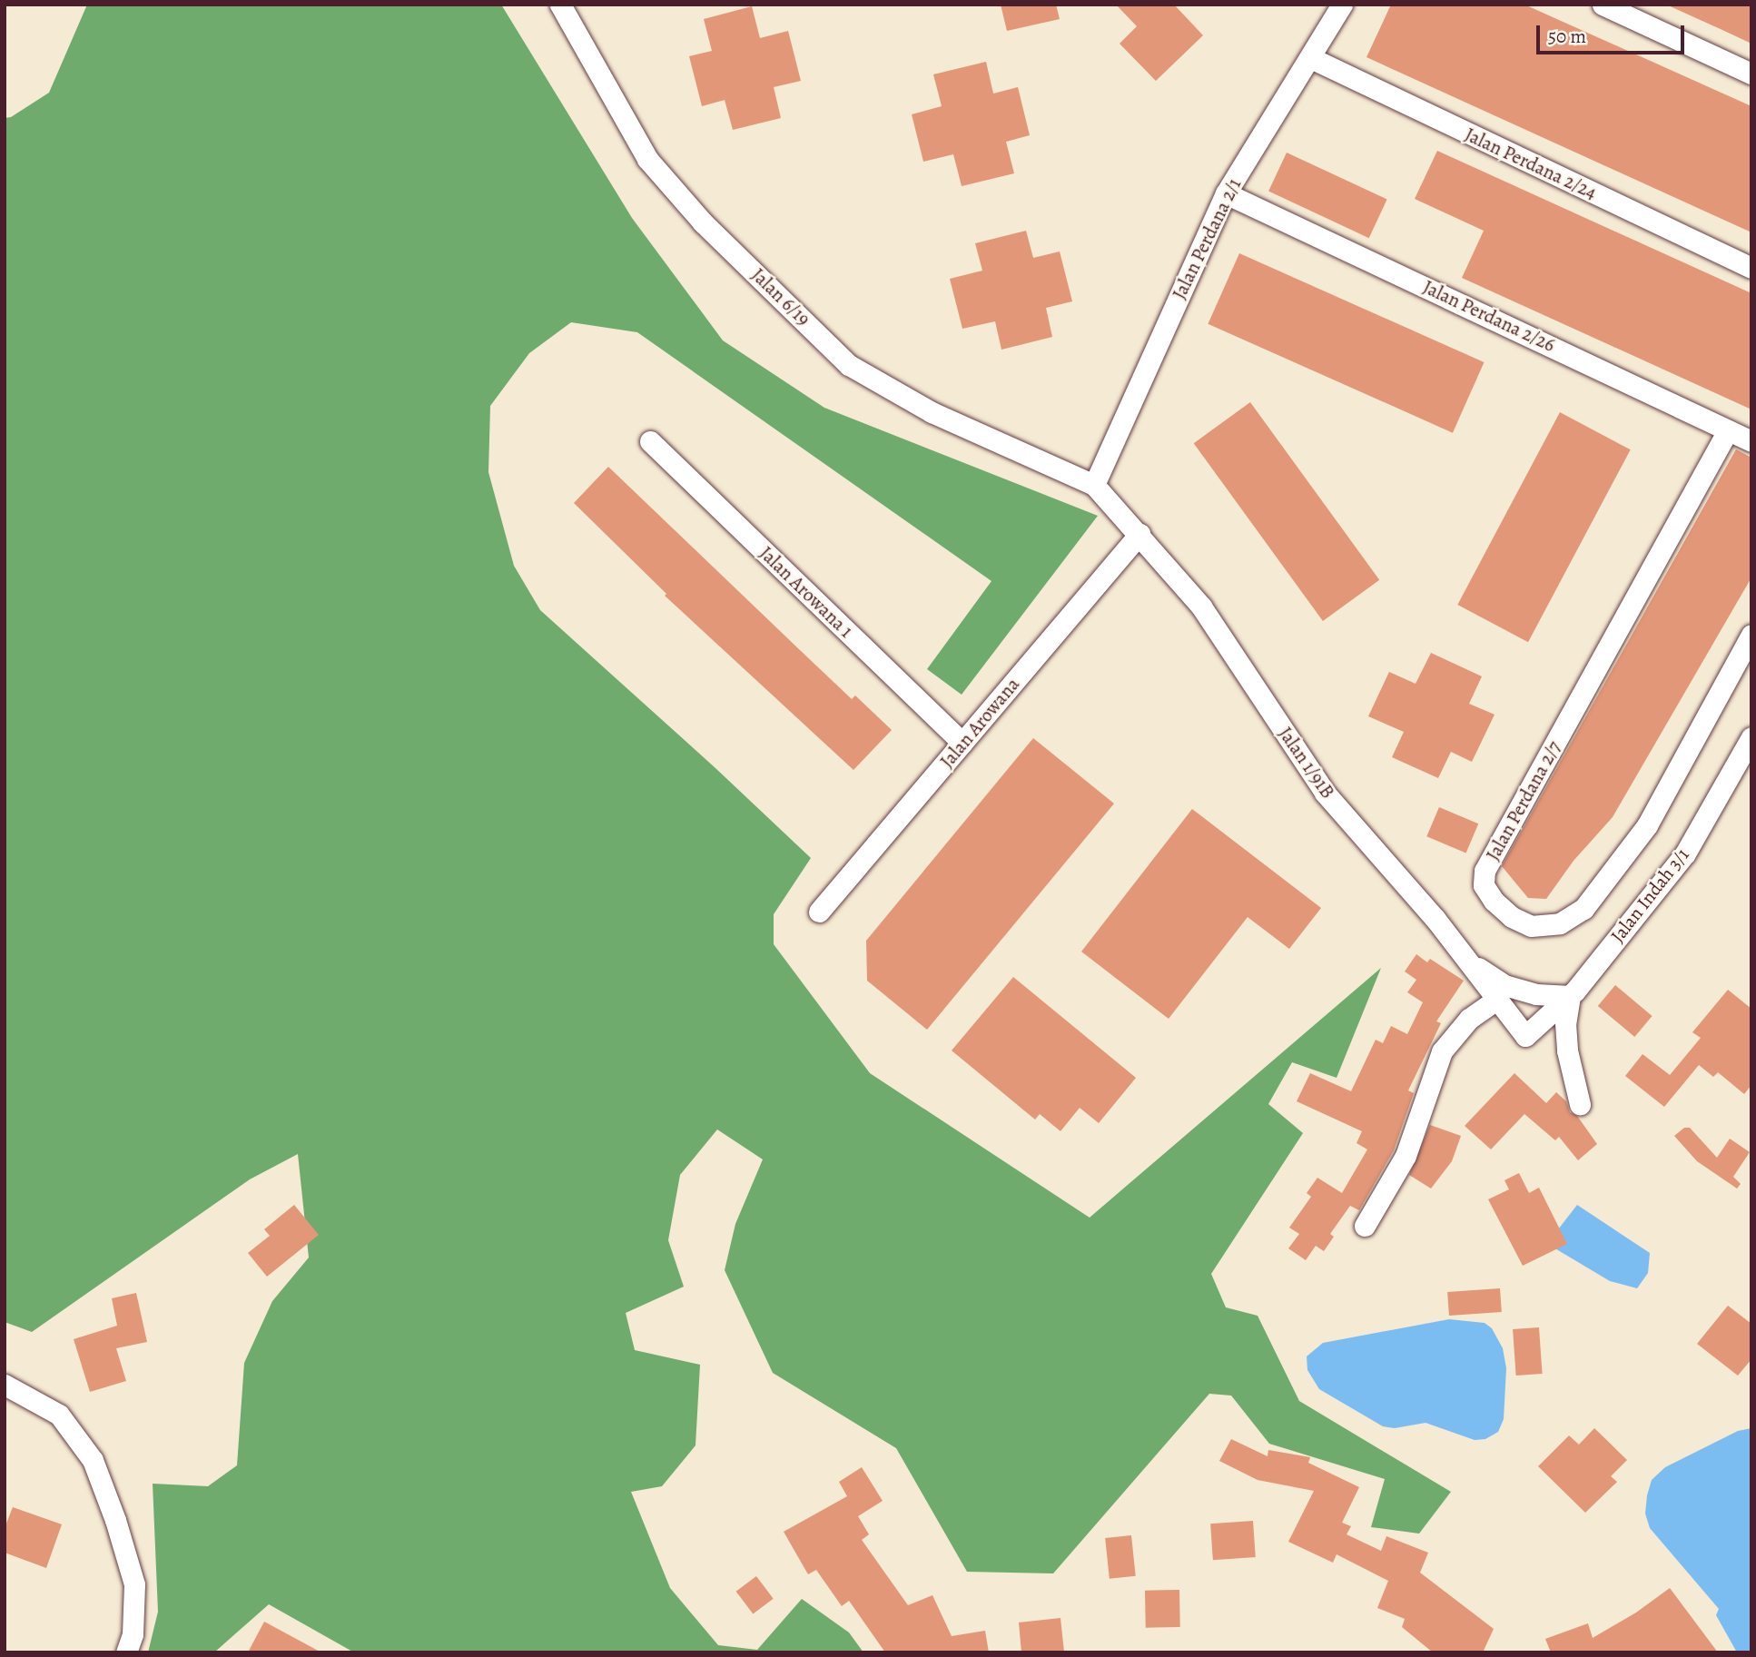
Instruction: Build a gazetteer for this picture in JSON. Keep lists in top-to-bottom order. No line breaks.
{"streets":{"street":["Jalan Perdana 2/24","Jalan Perdana 2/1","Jalan 6/19","Jalan Perdana 2/26","Jalan Arowana 1","Jalan Arowana","Jalan 1/91B","Jalan Perdana 2/7","Jalan Indah 3/1"]},"crossings":[["Jalan Perdana 2/24","Jalan Perdana 2/1"],["Jalan Perdana 2/1","Jalan 6/19"],["Jalan Perdana 2/1","Jalan Perdana 2/26"],["Jalan Perdana 2/1","Jalan 1/91B"],["Jalan 6/19","Jalan 1/91B"],["Jalan Perdana 2/26","Jalan Perdana 2/7"],["Jalan Arowana 1","Jalan Arowana"],["Jalan Arowana","Jalan 1/91B"],["Jalan 1/91B","Jalan Indah 3/1"]],"scale_bar":"50 m"}
